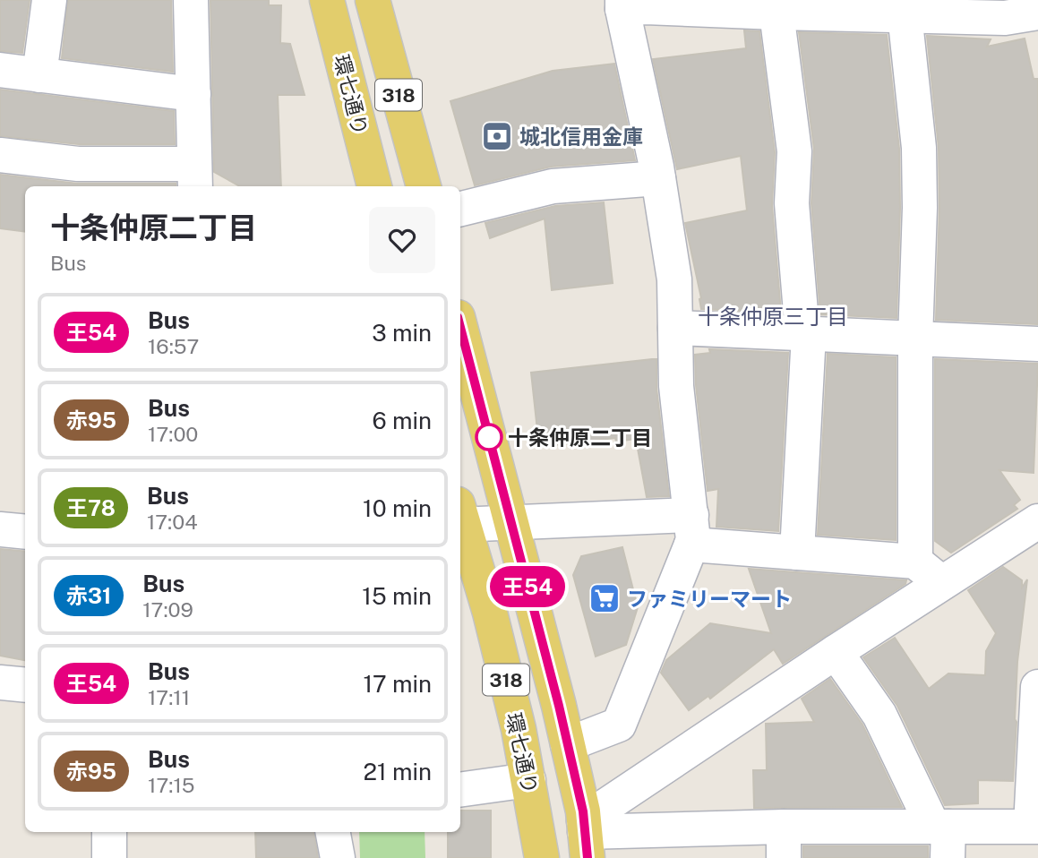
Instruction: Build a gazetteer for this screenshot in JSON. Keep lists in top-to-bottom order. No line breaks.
{"streets":{"main road":["環七通り","318"]},"districts":["十条仲原三丁目"],"places":{"bank":["城北信用金庫"],"other":["十条仲原二丁目"],"supermarket":["ファミリーマート"]},"lines":["bus line 王54"],"page":{"on_map":"王54","heading":["十条仲原二丁目","Bus"],"list":[{"mark":"王54","name":"Bus","note":"16:57","value":"3 min"},{"mark":"赤95","name":"Bus","note":"17:00","value":"6 min"},{"mark":"王78","name":"Bus","note":"17:04","value":"10 min"},{"mark":"赤31","name":"Bus","note":"17:09","value":"15 min"},{"mark":"王54","name":"Bus","note":"17:11","value":"17 min"},{"mark":"赤95","name":"Bus","note":"17:15","value":"21 min"}]}}
